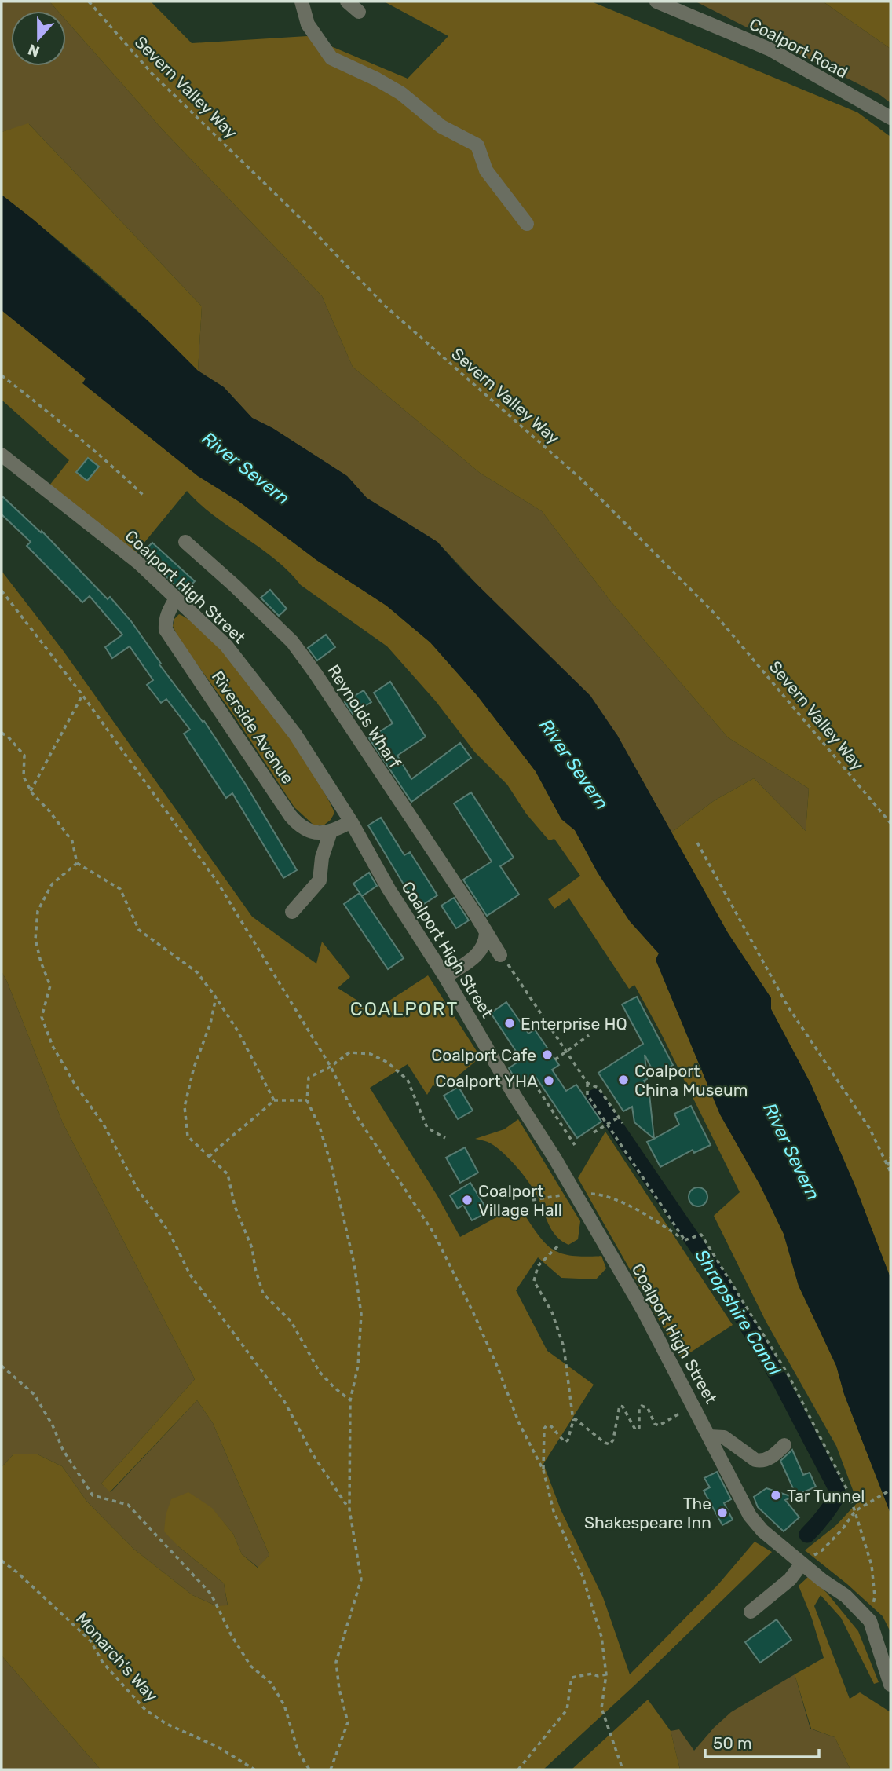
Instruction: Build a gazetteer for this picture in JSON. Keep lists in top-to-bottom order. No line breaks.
{"streets":{"street":["Coalport Road","Coalport High Street","Reynolds Wharf","Riverside Avenue"],"path":["Severn Valley Way","Monarch's Way"]},"crossings":[["Coalport High Street","Riverside Avenue"]],"districts":["COALPORT"],"water":["River Severn","Shropshire Canal"],"places":["Enterprise HQ","Coalport Cafe","Coalport China Museum","Coalport YHA","Coalport Village Hall","Tar Tunnel","The Shakespeare Inn"],"scale_bar":"50 m","north":"bottom"}
